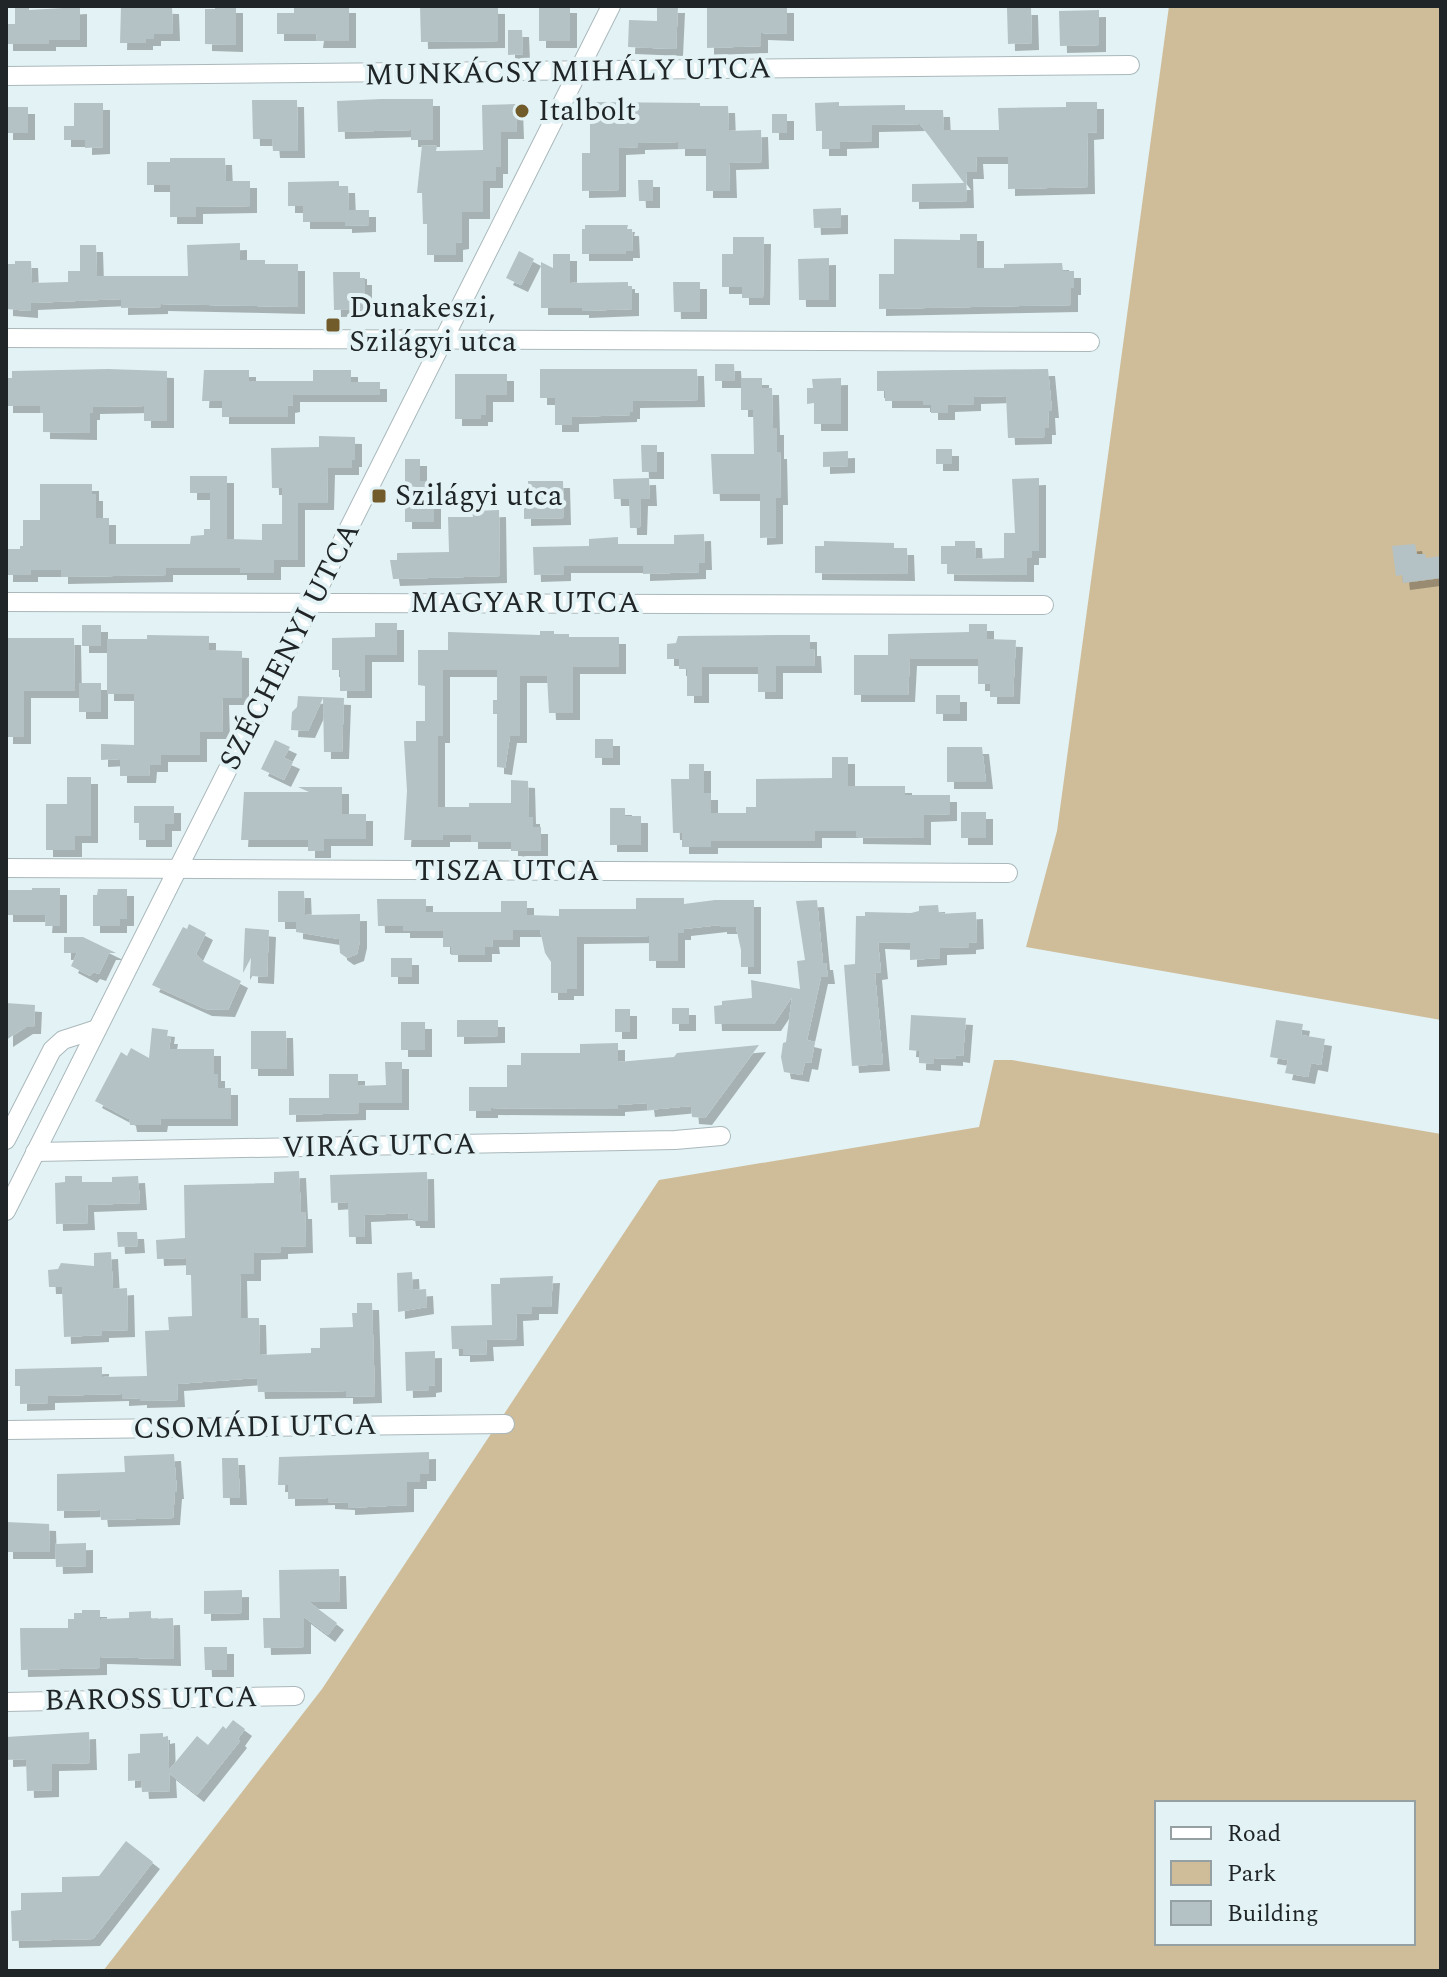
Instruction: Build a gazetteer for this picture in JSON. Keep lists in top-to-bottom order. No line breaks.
{"streets":{"street":["MUNKÁCSY MIHÁLY UTCA","MAGYAR UTCA","SZÉCHENYI UTCA","TISZA UTCA","VIRÁG UTCA","CSOMÁDI UTCA","BAROSS UTCA"]},"crossings":[["MUNKÁCSY MIHÁLY UTCA","SZÉCHENYI UTCA"],["MAGYAR UTCA","SZÉCHENYI UTCA"],["SZÉCHENYI UTCA","TISZA UTCA"],["SZÉCHENYI UTCA","VIRÁG UTCA"]],"places":{"other":["Italbolt"],"transit":["Dunakeszi, Szilágyi utca","Szilágyi utca"]},"legend":["Road","Park","Building"]}
